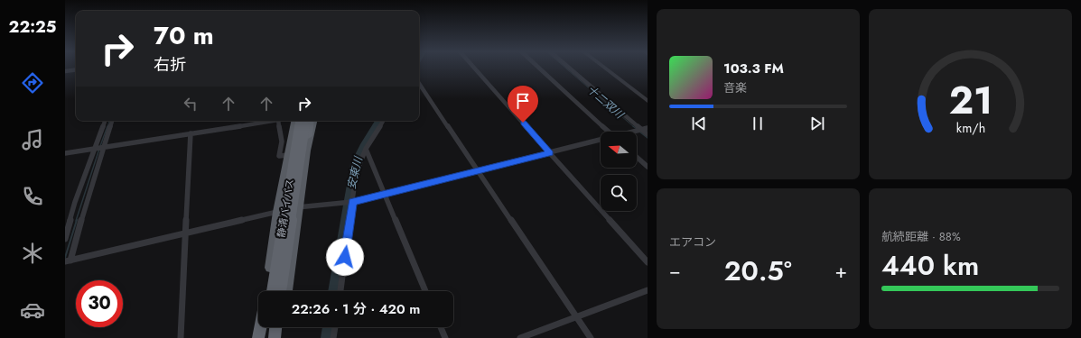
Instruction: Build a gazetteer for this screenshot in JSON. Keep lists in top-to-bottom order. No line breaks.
{"streets":{"highway":["静清バイパス"]},"water":["十二双川","安東川"],"north":"left","page":{"tabs":"22:25","turn":["70 m","右折"],"song":["103.3 FM","音楽"],"tile":["エアコン",["航続距離 · 88%","440 km"]],"heat":["−","20.5°","+"],"limit":"30","trip":"22:26 · 1 分 · 420 m","gauge":["21","km/h"]}}
